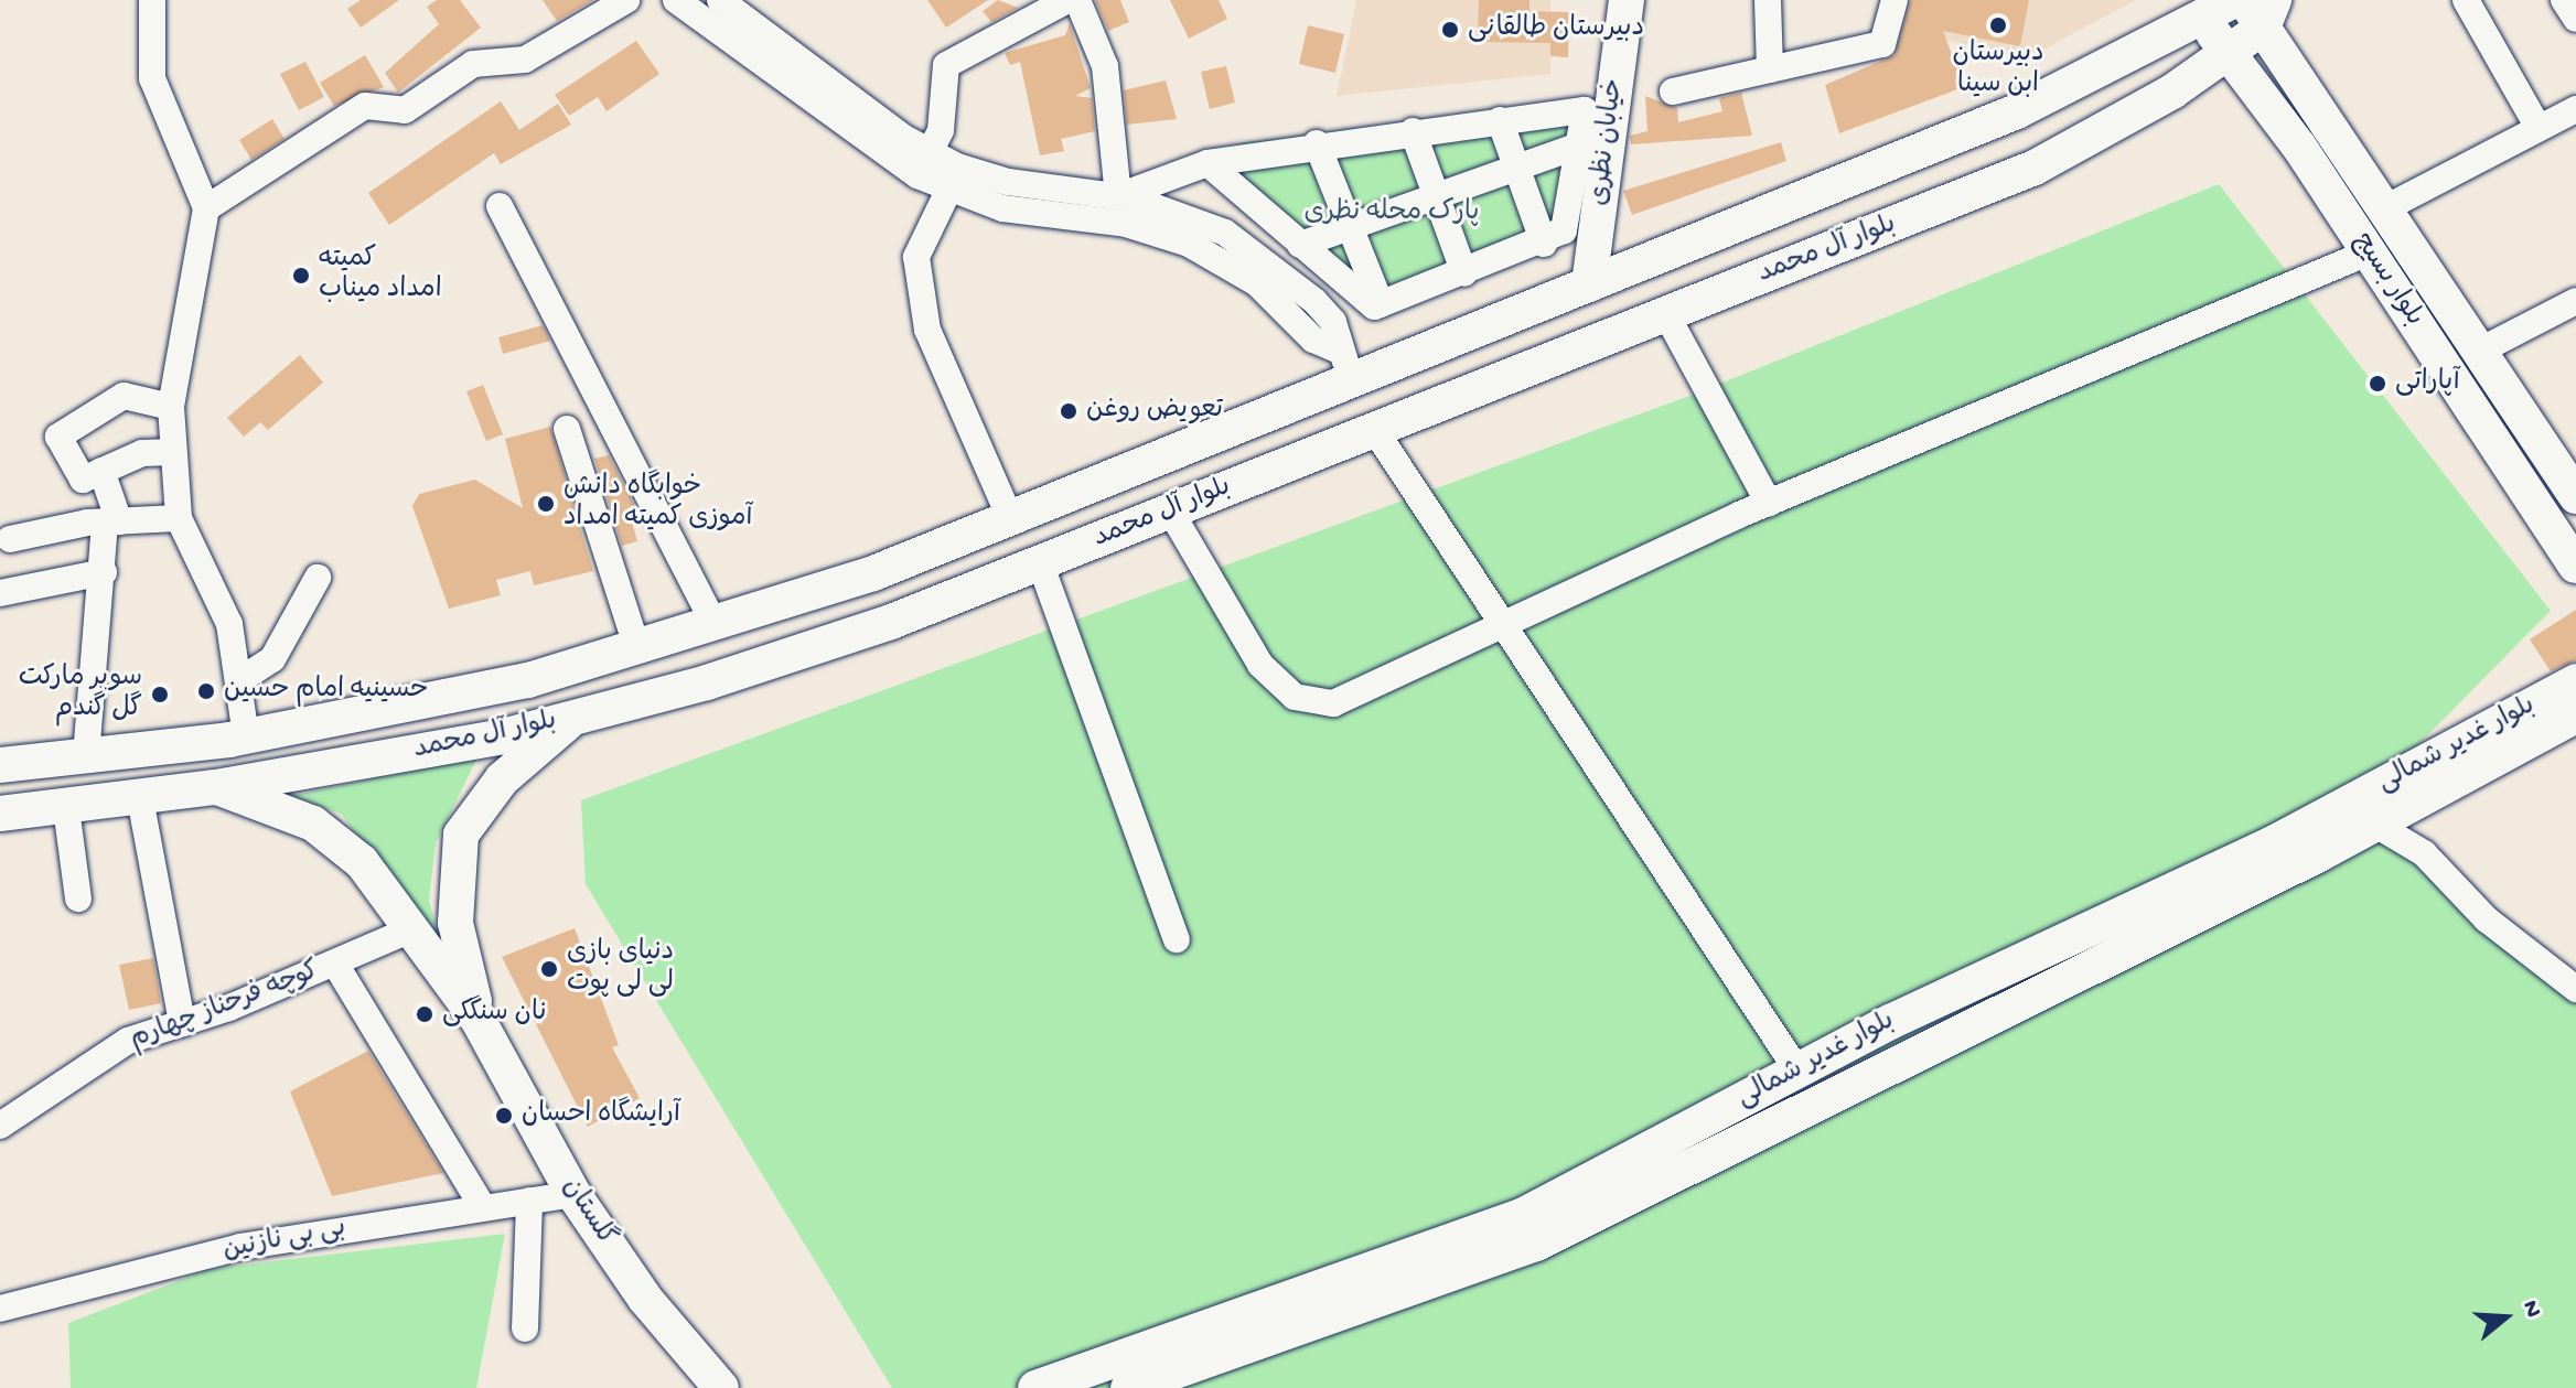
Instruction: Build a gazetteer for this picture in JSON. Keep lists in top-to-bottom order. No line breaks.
{"streets":{"main road":["خیابان نظری","بلوار آل محمد","بلوار بسیج","بلوار غدیر شمالی","گلستان"],"street":["کوچه فرحناز چهارم","بی بی نازنین"]},"crossings":[["خیابان نظری","بلوار آل محمد"],["بلوار آل محمد","بلوار بسیج"],["بلوار آل محمد","گلستان"],["کوچه فرحناز چهارم","گلستان"],["گلستان","بی بی نازنین"]],"parks":["پارک محله نظری"],"places":["دبیرستان ابن سینا","دبیرستان طالقانی","کمیته امداد میناب","آپاراتی","تعویض روغن","خوابگاه دانش آموزی کمیته امداد","حسینیه امام حسین","سوپر مارکت گل گندم","دنیای بازی لی لی پوت","نان سنگکی","آرایشگاه احسان"],"north":"right"}
